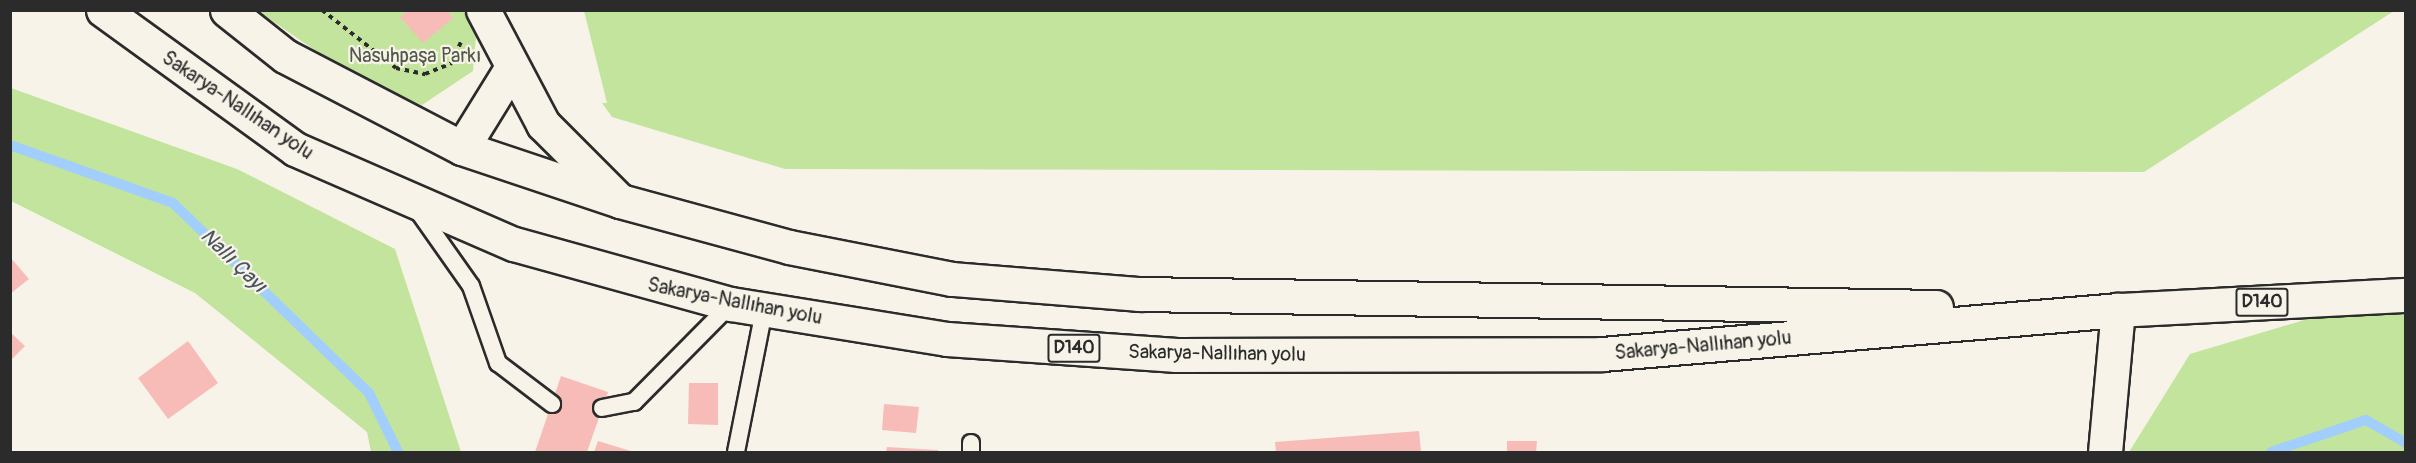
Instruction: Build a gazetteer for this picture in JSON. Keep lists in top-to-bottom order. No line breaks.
{"streets":{"main road":["Sakarya-Nallıhan yolu","D140"]},"water":["Nallı Çayı"],"parks":["Nasuhpaşa Parkı"]}
